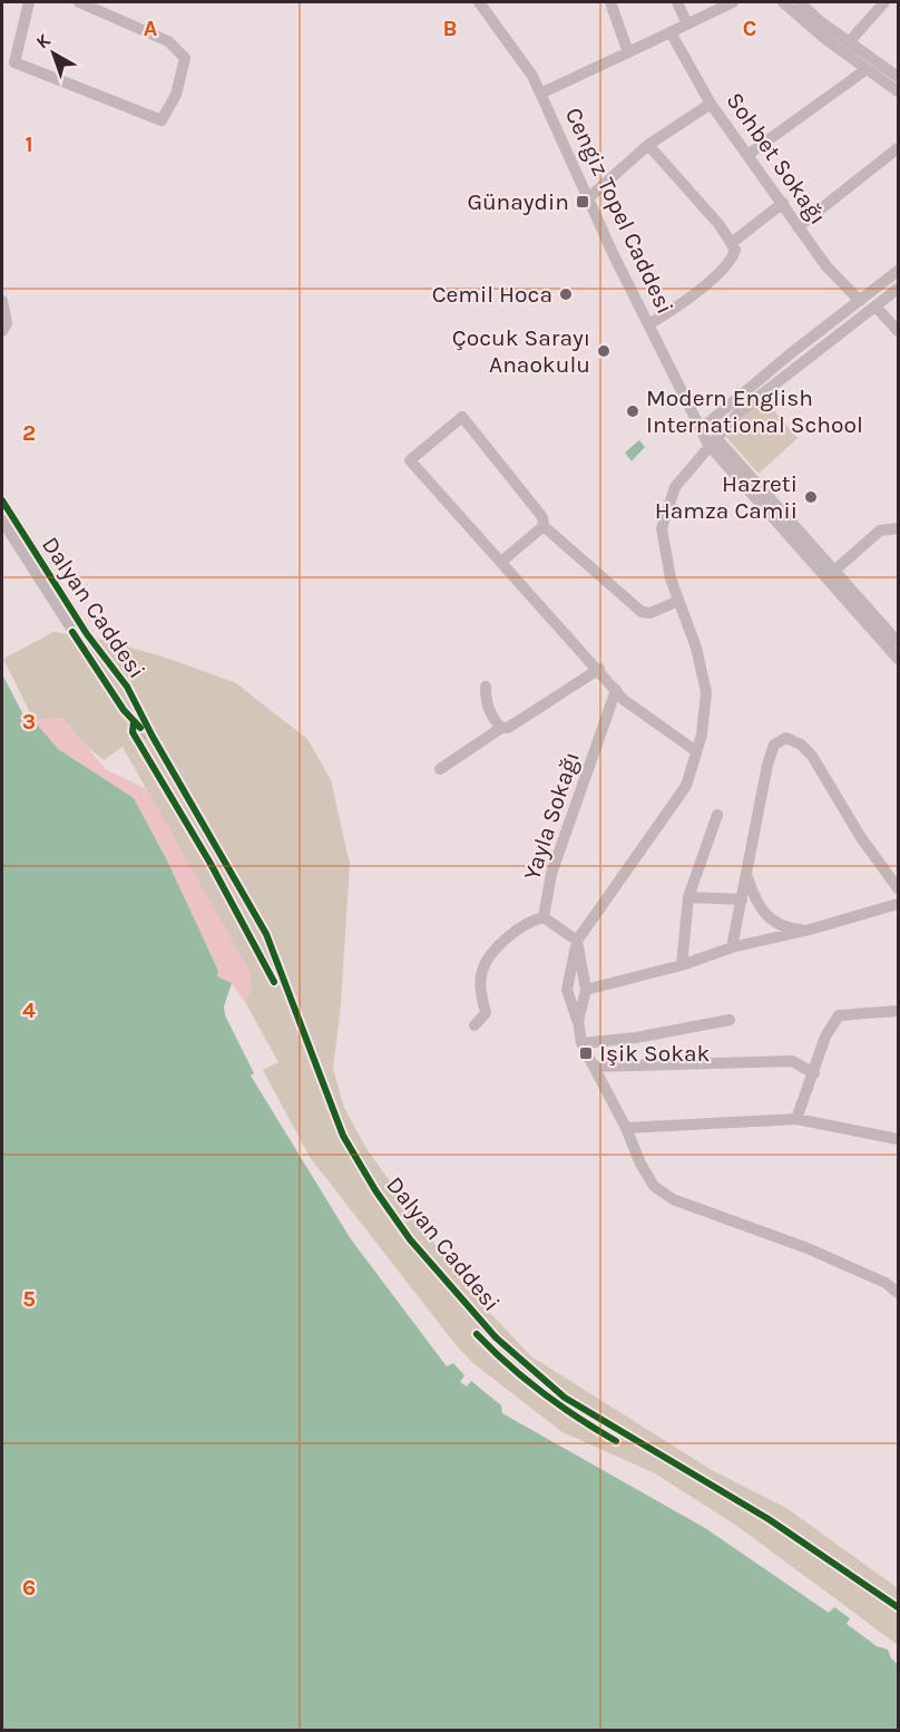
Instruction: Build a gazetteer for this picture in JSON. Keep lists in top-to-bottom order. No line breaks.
{"streets":{"street":["Sohbet Sokağı","Cengiz Topel Caddesi","Dalyan Caddesi","Yayla Sokağı"]},"places":{"transit":["Günaydin","Işik Sokak"],"other":["Cemil Hoca","Çocuk Sarayı Anaokulu","Modern English International School","Hazreti Hamza Camii"]},"north":"top left","grid":{"columns":["A","B","C"],"rows":["1","2","3","4","5","6"]}}
